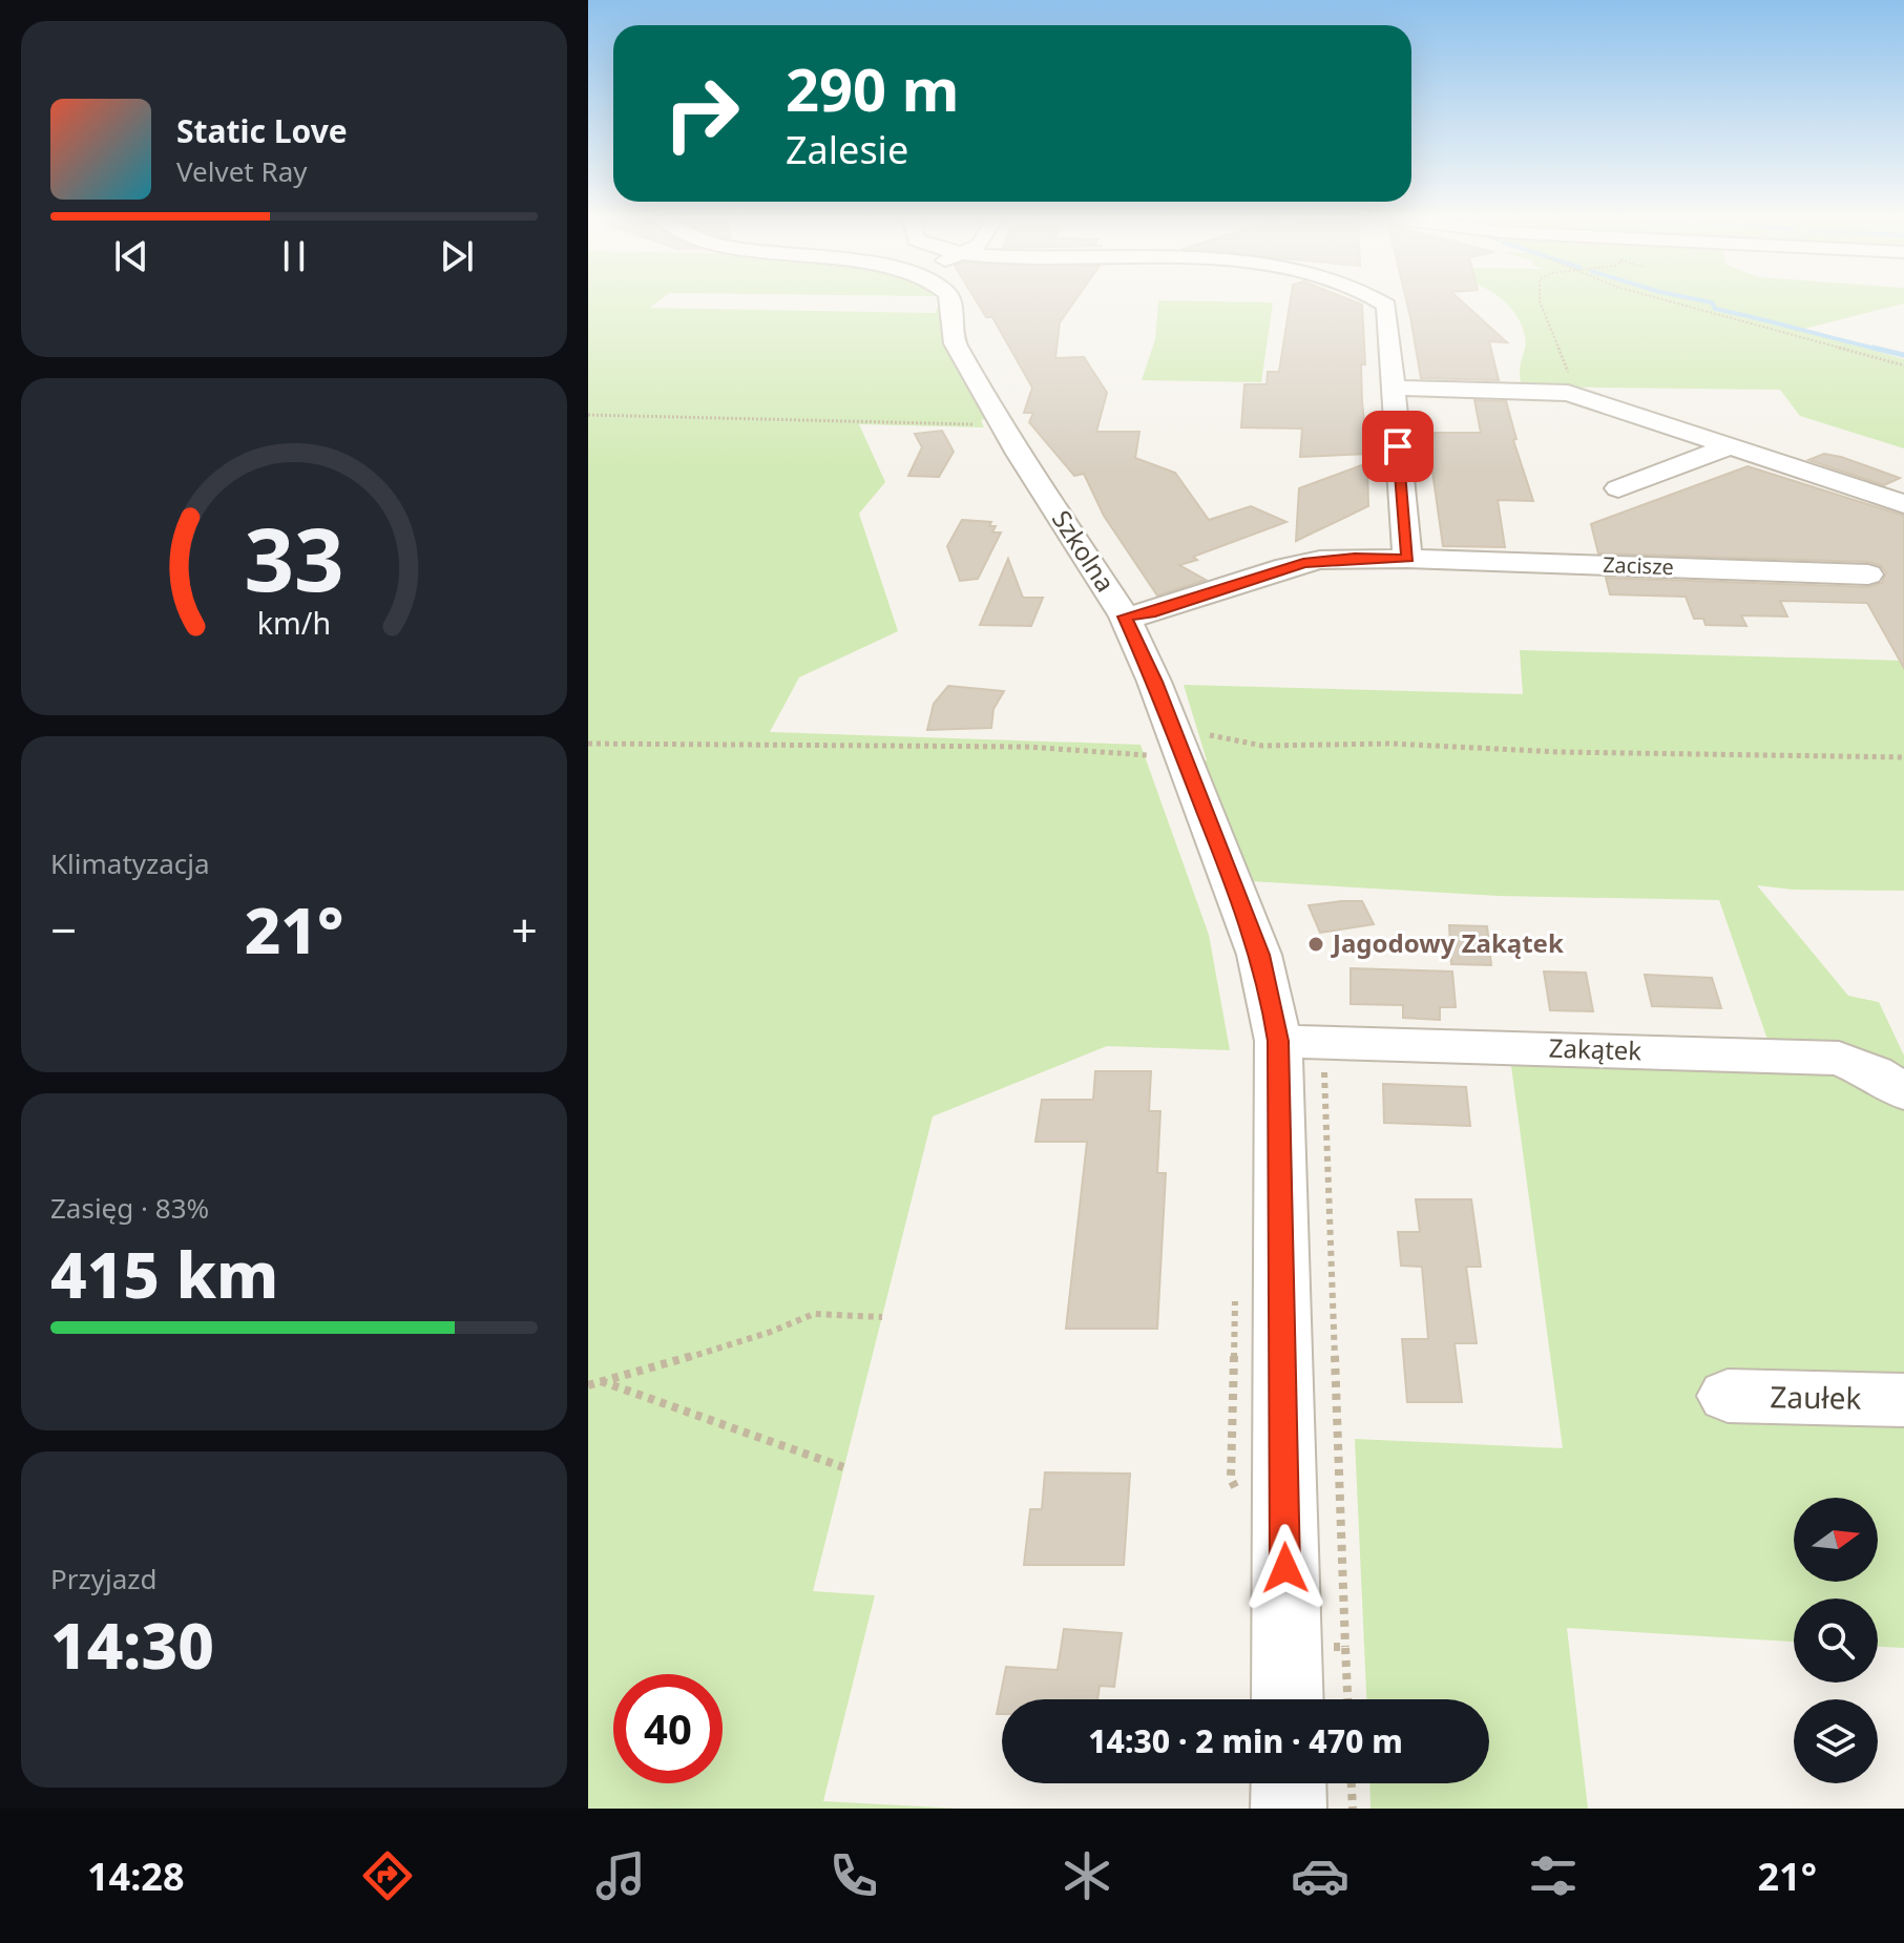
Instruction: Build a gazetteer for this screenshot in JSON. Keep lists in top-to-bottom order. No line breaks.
{"streets":{"street":["Szkolna","Zacisze","Zakątek","Zaułek"]},"crossings":[["Szkolna","Zakątek"]],"places":["Jagodowy Zakątek"],"north":"right","page":{"turn":["290 m","Zalesie"],"song":["Static Love","Velvet Ray"],"tile":["Klimatyzacja",["Zasięg · 83%","415 km"],["Przyjazd","14:30"]],"heat":["−","21°","+"],"limit":"40","trip":"14:30 · 2 min · 470 m","tabs":["14:28","21°"],"gauge":["33","km/h"]}}
